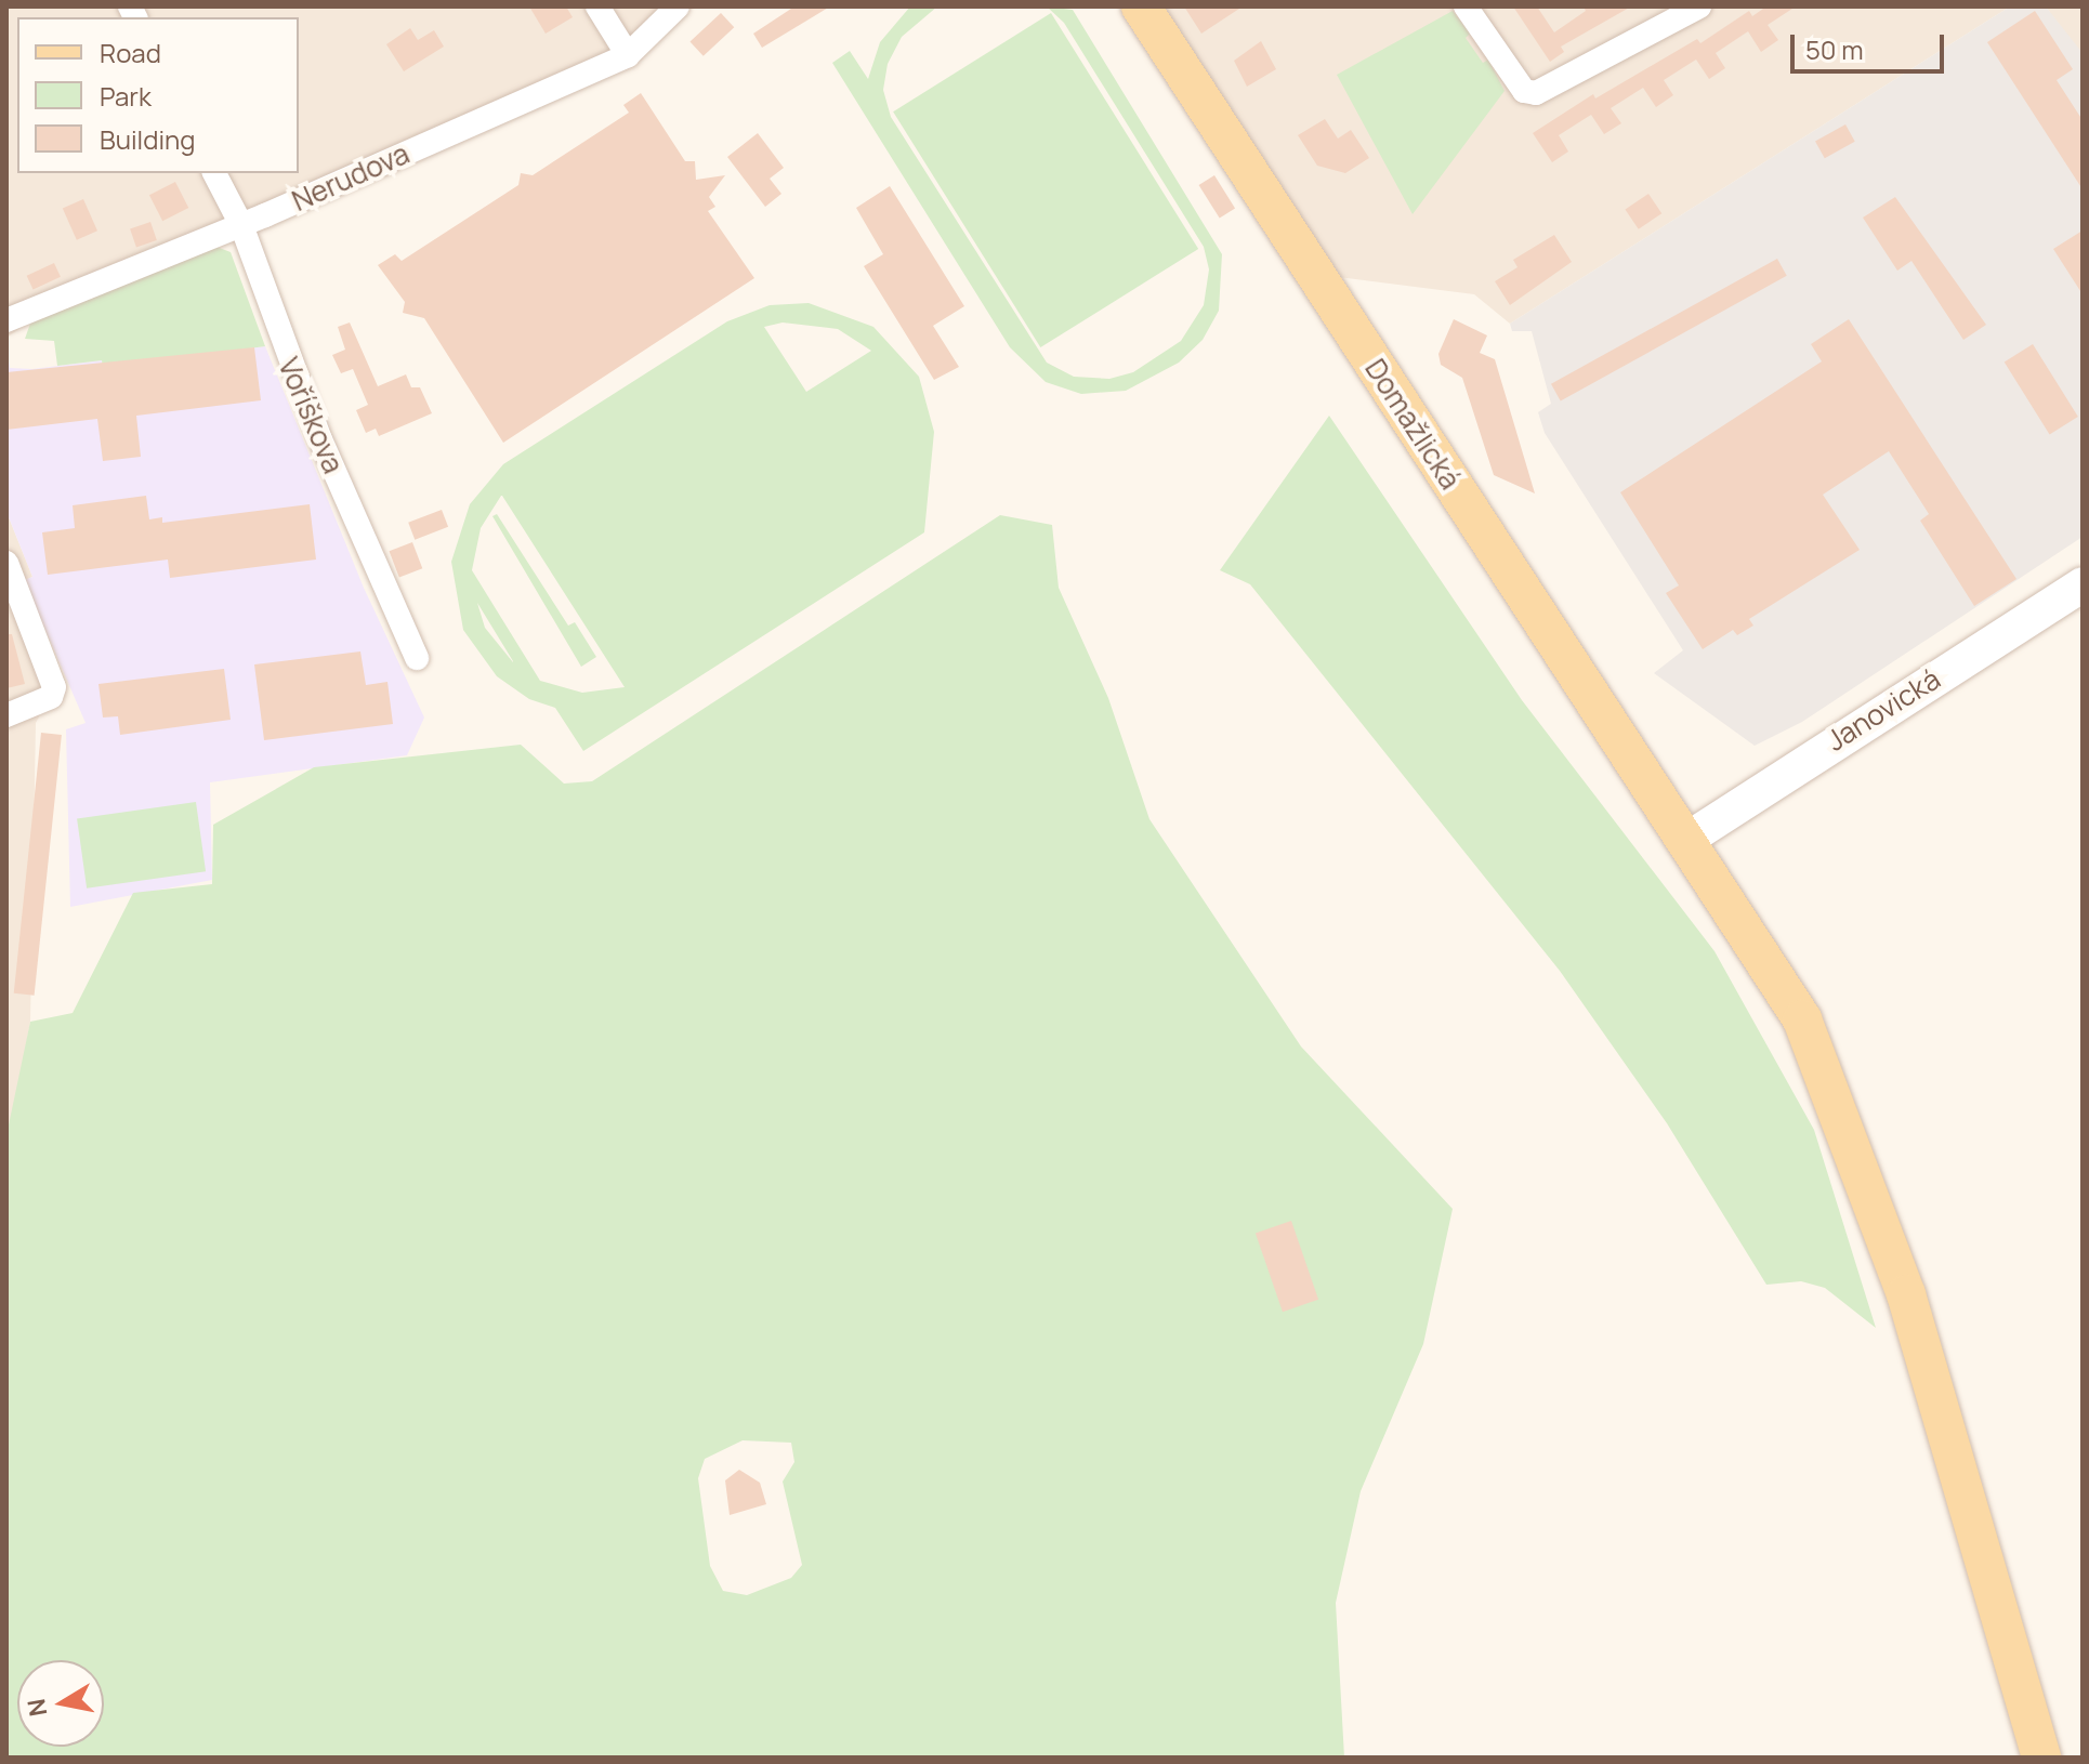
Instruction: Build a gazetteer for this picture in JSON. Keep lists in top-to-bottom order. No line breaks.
{"streets":{"main road":["Domažlická","Janovická"],"street":["Nerudova","Voříškova"]},"crossings":[["Nerudova","Voříškova"],["Domažlická","Janovická"]],"legend":["Road","Park","Building"],"scale_bar":"50 m","north":"left"}
